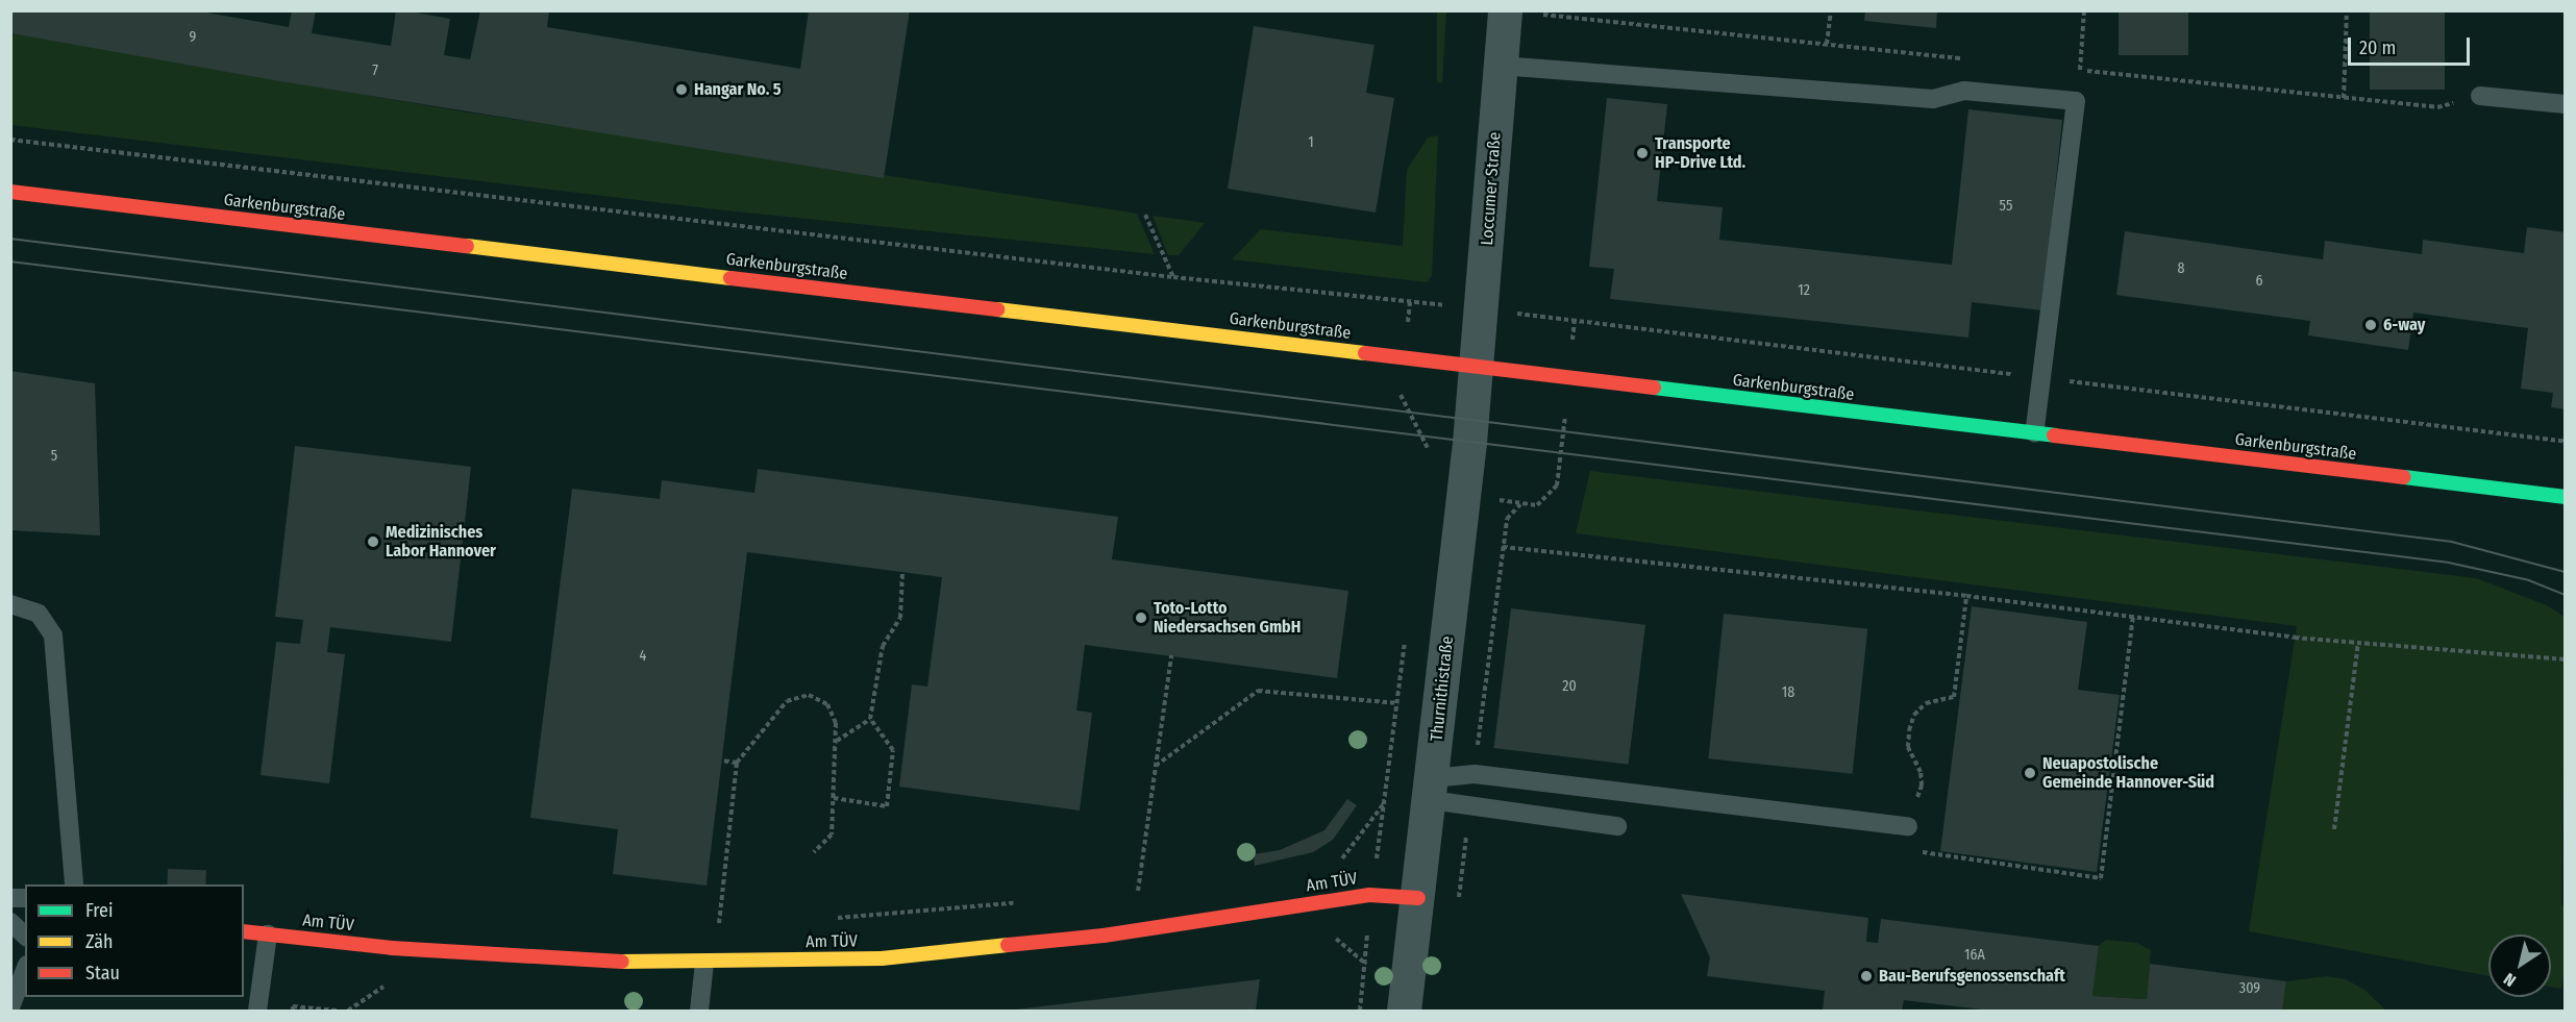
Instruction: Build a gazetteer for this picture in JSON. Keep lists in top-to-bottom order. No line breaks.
{"streets":{"main road":["Garkenburgstraße","Am TÜV"],"street":["Loccumer Straße","Thurnithistraße"]},"crossings":[["Loccumer Straße","Garkenburgstraße"],["Loccumer Straße","Thurnithistraße"],["Garkenburgstraße","Thurnithistraße"],["Thurnithistraße","Am TÜV"]],"places":["Hangar No. 5","Transporte HP-Drive Ltd.","6-way","Medizinisches Labor Hannover","Toto-Lotto Niedersachsen GmbH","Neuapostolische Gemeinde Hannover-Süd","Bau-Berufsgenossenschaft"],"house_numbers":["9","7","1","55","8","6","12","5","4","20","18","16A","309"],"legend":["Frei","Zäh","Stau"],"scale_bar":"20 m","north":"bottom left"}
